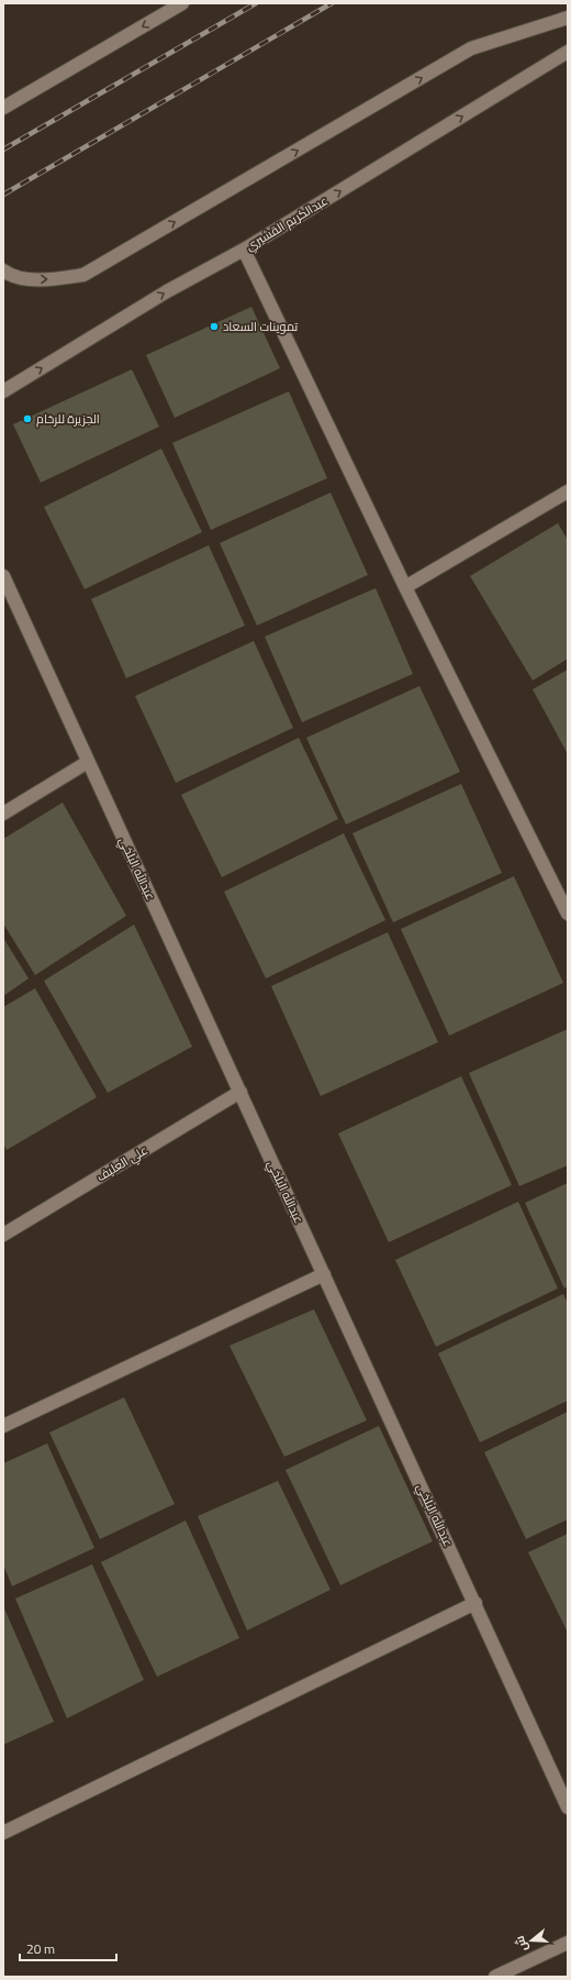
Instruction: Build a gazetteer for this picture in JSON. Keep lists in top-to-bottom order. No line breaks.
{"streets":{"street":["عبدالكريم القشيري","عبدالله البلخي","علي العليف"]},"crossings":[["عبدالله البلخي","علي العليف"]],"places":["تموينات السعاد","الجزيرة للرخام"],"scale_bar":"20 m","north":"left"}
